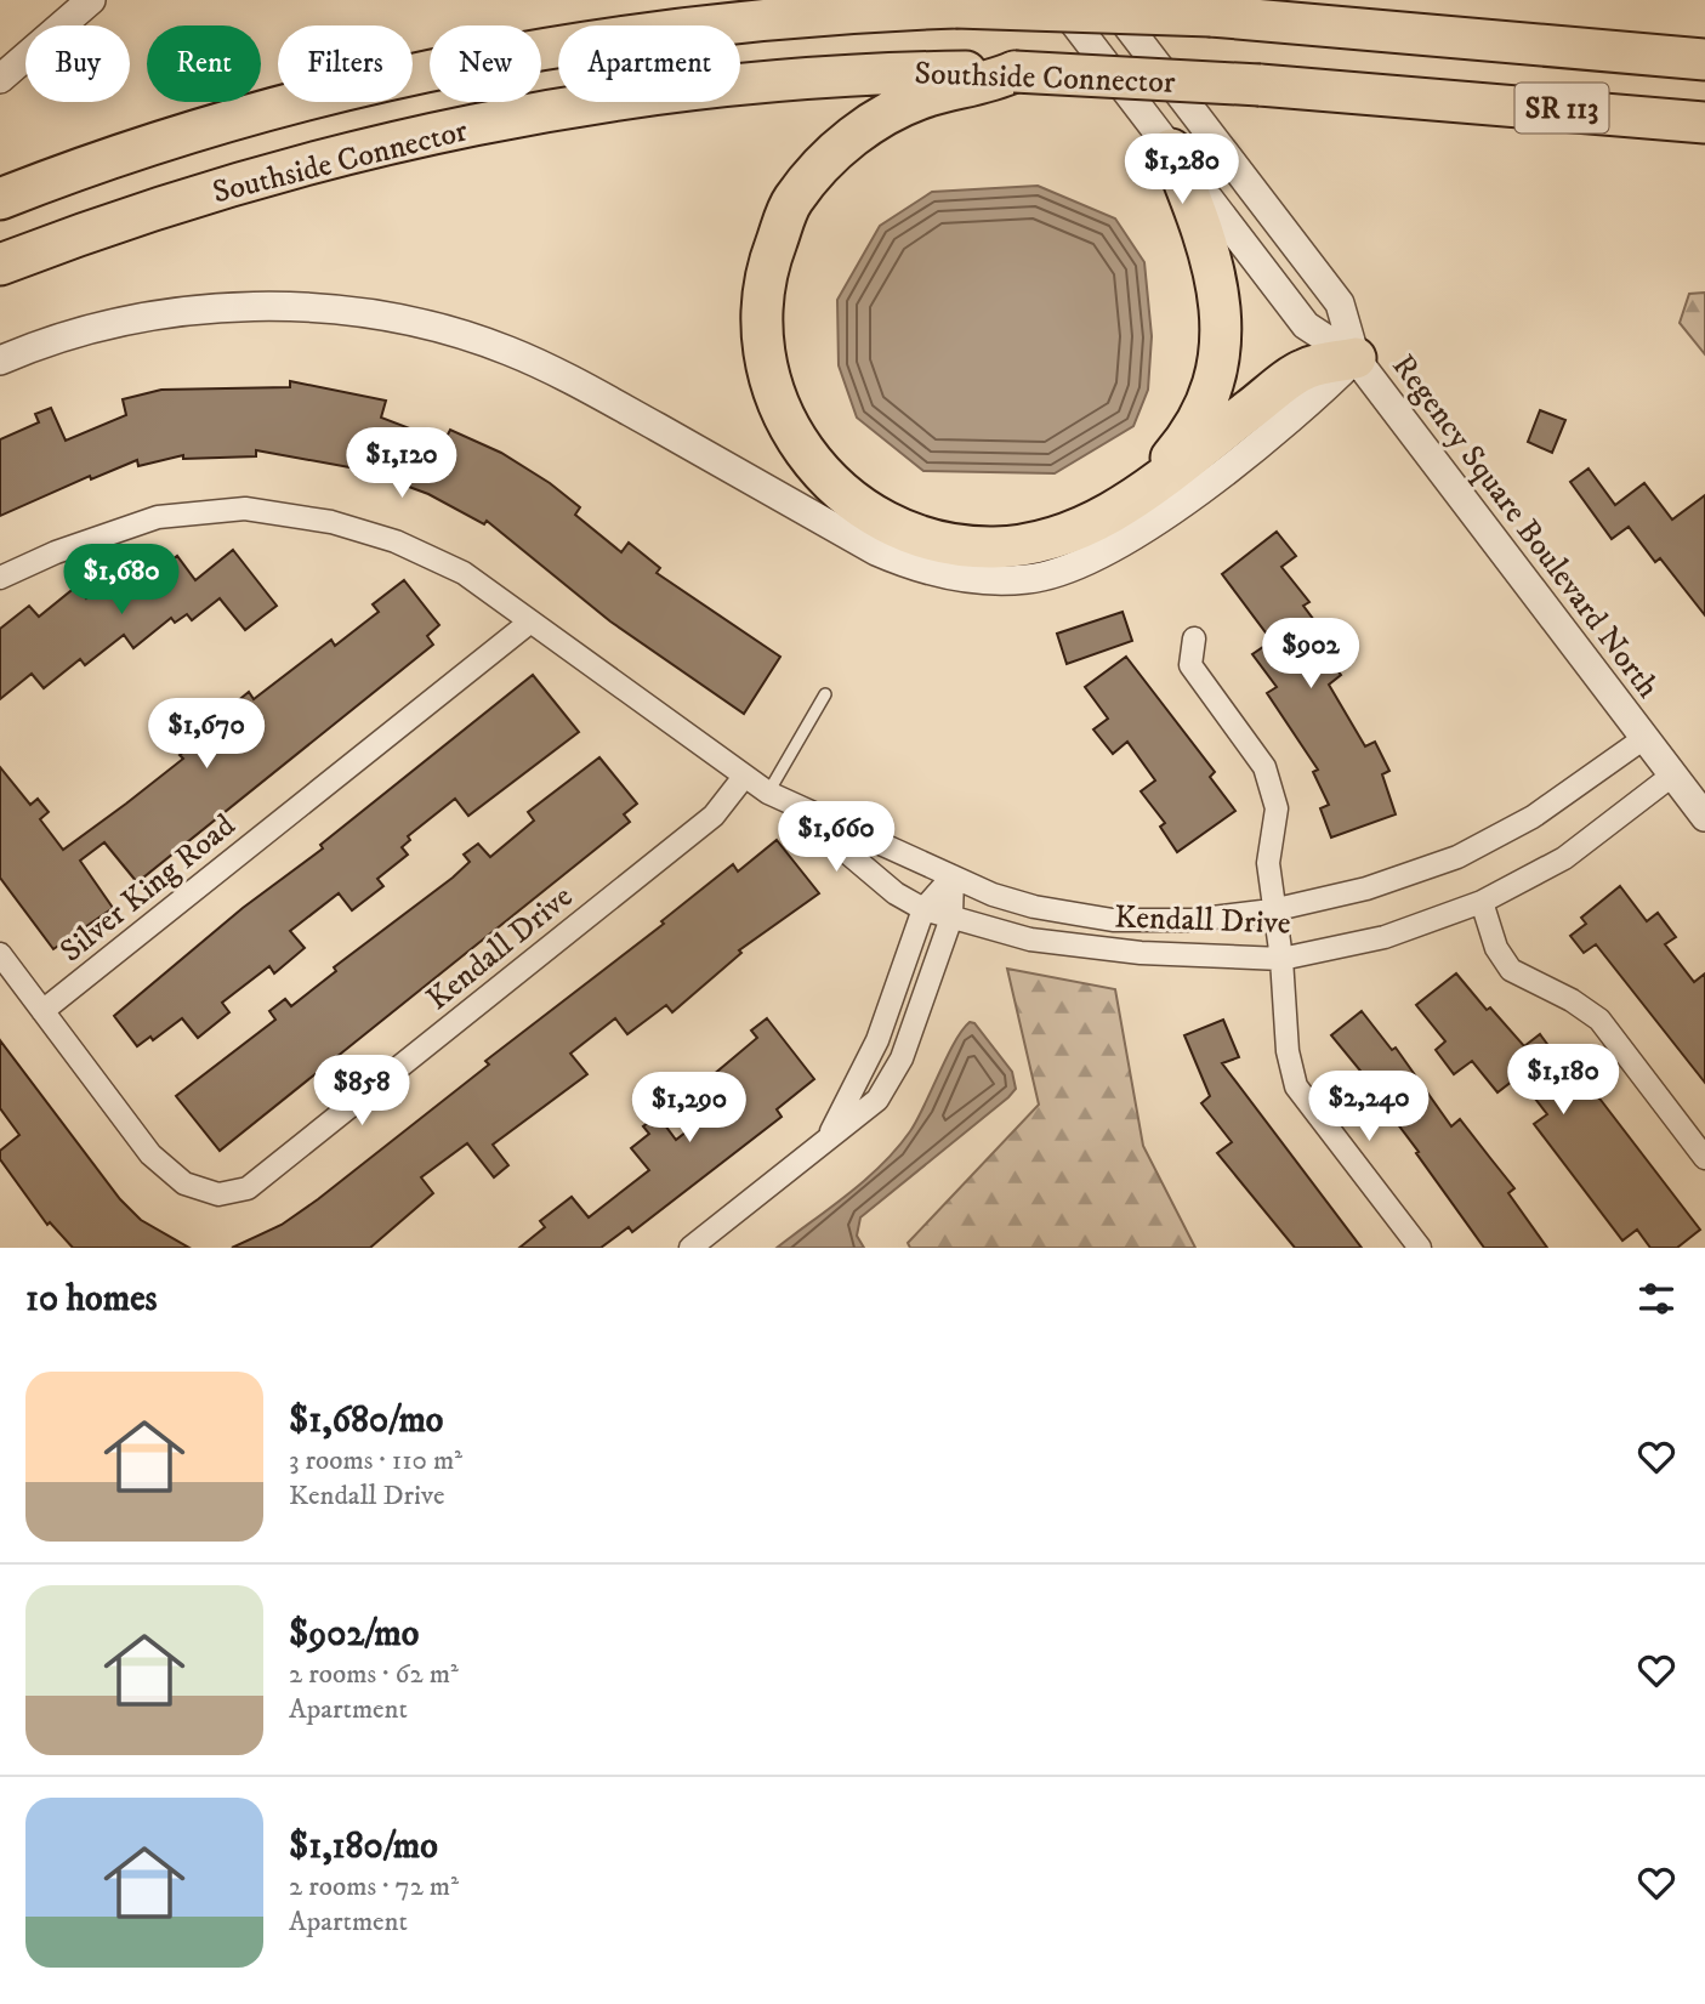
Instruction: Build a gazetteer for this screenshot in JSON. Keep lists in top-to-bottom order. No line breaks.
{"streets":{"highway":["Southside Connector","SR 113"],"street":["Regency Square Boulevard North","Silver King Road","Kendall Drive"]},"crossings":[["Regency Square Boulevard North","Kendall Drive"],["Silver King Road","Kendall Drive"]],"page":{"chip":["Buy","Rent","Filters","New","Apartment"],"price":["$1,280","$1,120","$1,680","$902","$1,670","$1,660","$1,180","$858","$2,240","$1,290"],"heading":"10 homes","list":[{"name":"$1,680/mo","note":"3 rooms · 110 m² · Kendall Drive"},{"name":"$902/mo","note":"2 rooms · 62 m² · Apartment"},{"name":"$1,180/mo","note":"2 rooms · 72 m² · Apartment"}]}}
